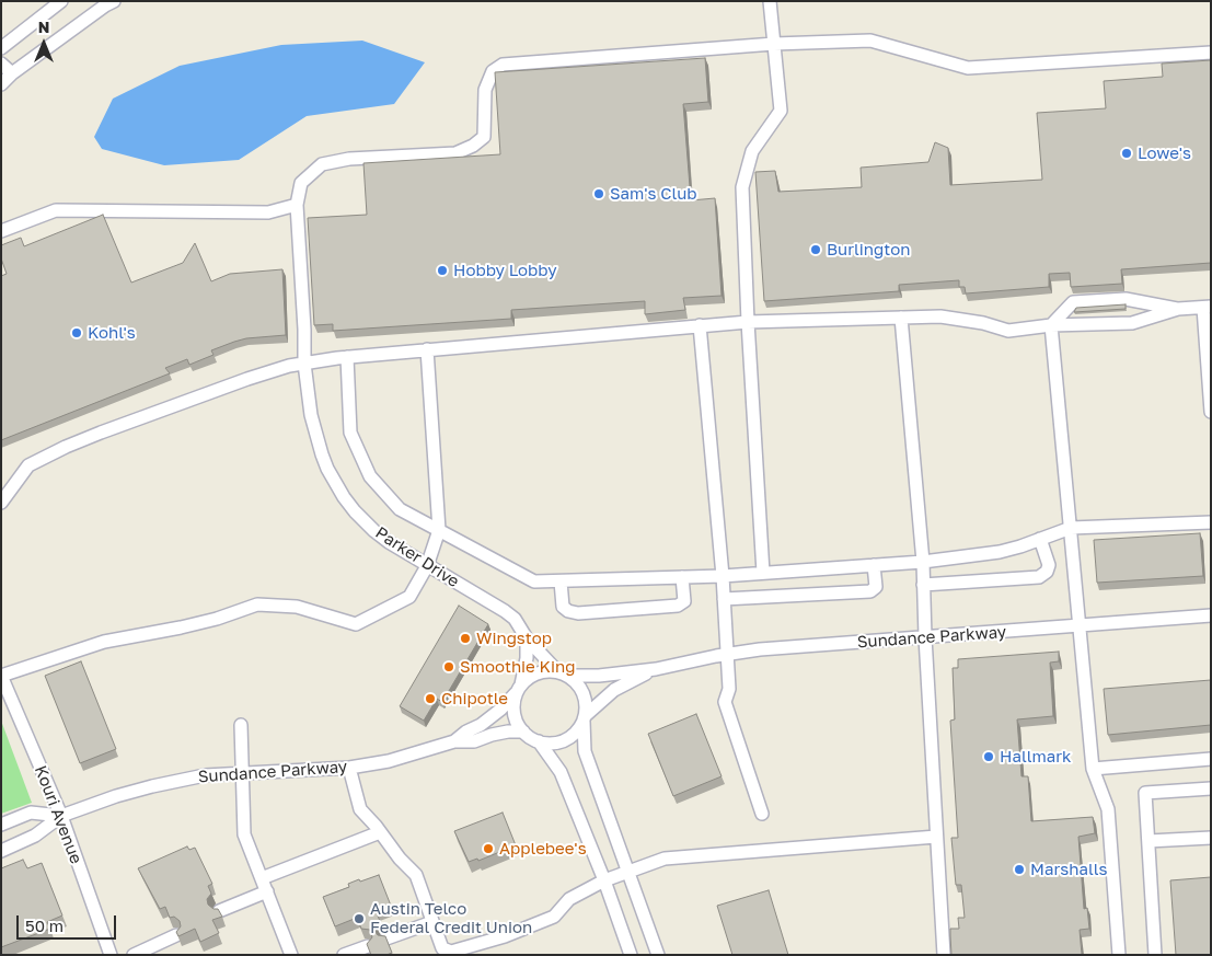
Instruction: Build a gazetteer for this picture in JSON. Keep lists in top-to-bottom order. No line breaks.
{"streets":{"street":["Parker Drive","Sundance Parkway","Kouri Avenue"]},"crossings":[["Parker Drive","Sundance Parkway"],["Sundance Parkway","Kouri Avenue"]],"places":["Lowe's","Sam's Club","Burlington","Hobby Lobby","Kohl's","Wingstop","Smoothie King","Chipotle","Hallmark","Applebee's","Marshalls","Austin Telco Federal Credit Union"],"scale_bar":"50 m","north":"top"}
